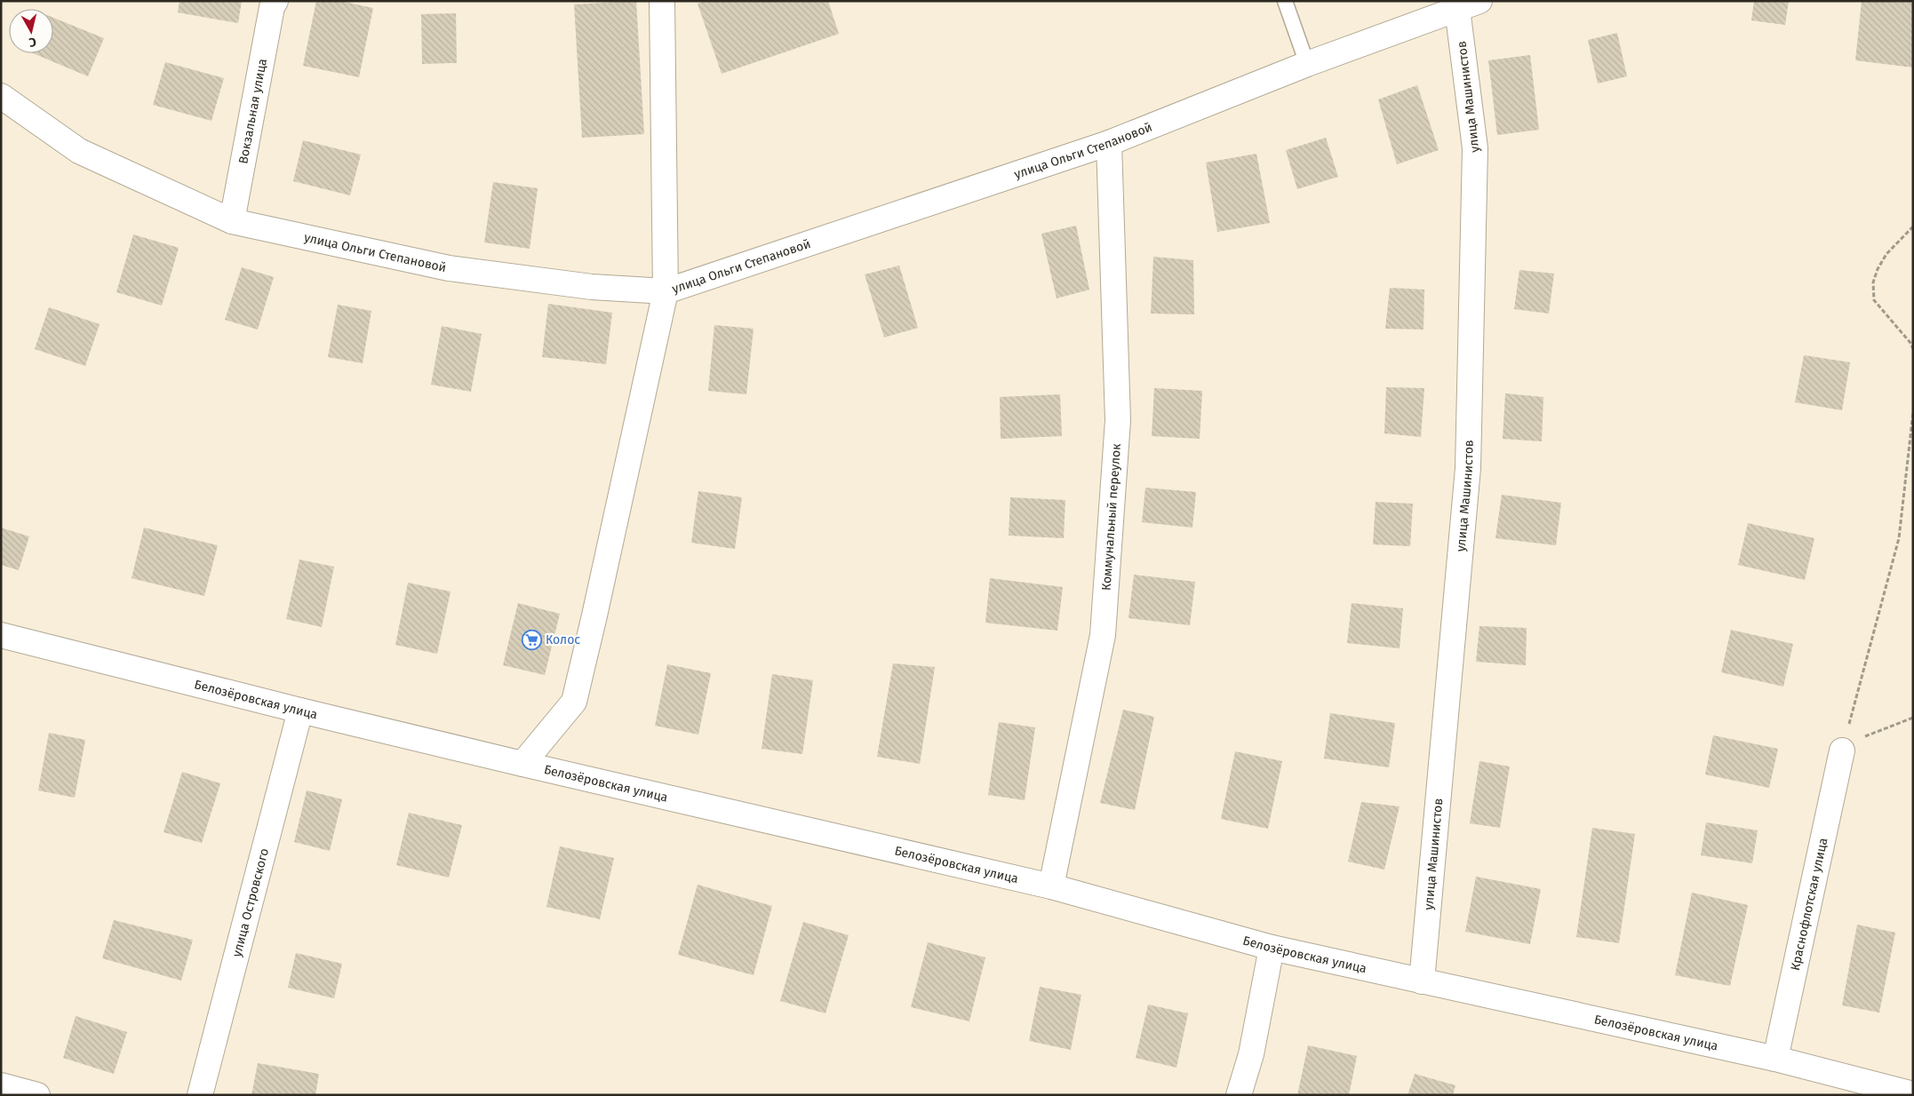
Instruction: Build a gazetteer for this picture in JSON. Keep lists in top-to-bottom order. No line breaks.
{"streets":{"street":["улица Машинистов","Вокзальная улица","улица Ольги Степановой","Коммунальный переулок","Белозёровская улица","улица Островского","Краснофлотская улица"]},"crossings":[["улица Машинистов","улица Ольги Степановой"],["улица Машинистов","Белозёровская улица"],["Вокзальная улица","улица Ольги Степановой"],["улица Ольги Степановой","Коммунальный переулок"],["Коммунальный переулок","Белозёровская улица"],["Белозёровская улица","улица Островского"],["Белозёровская улица","Краснофлотская улица"]],"places":{"supermarket":["Колос"]},"north":"bottom"}
